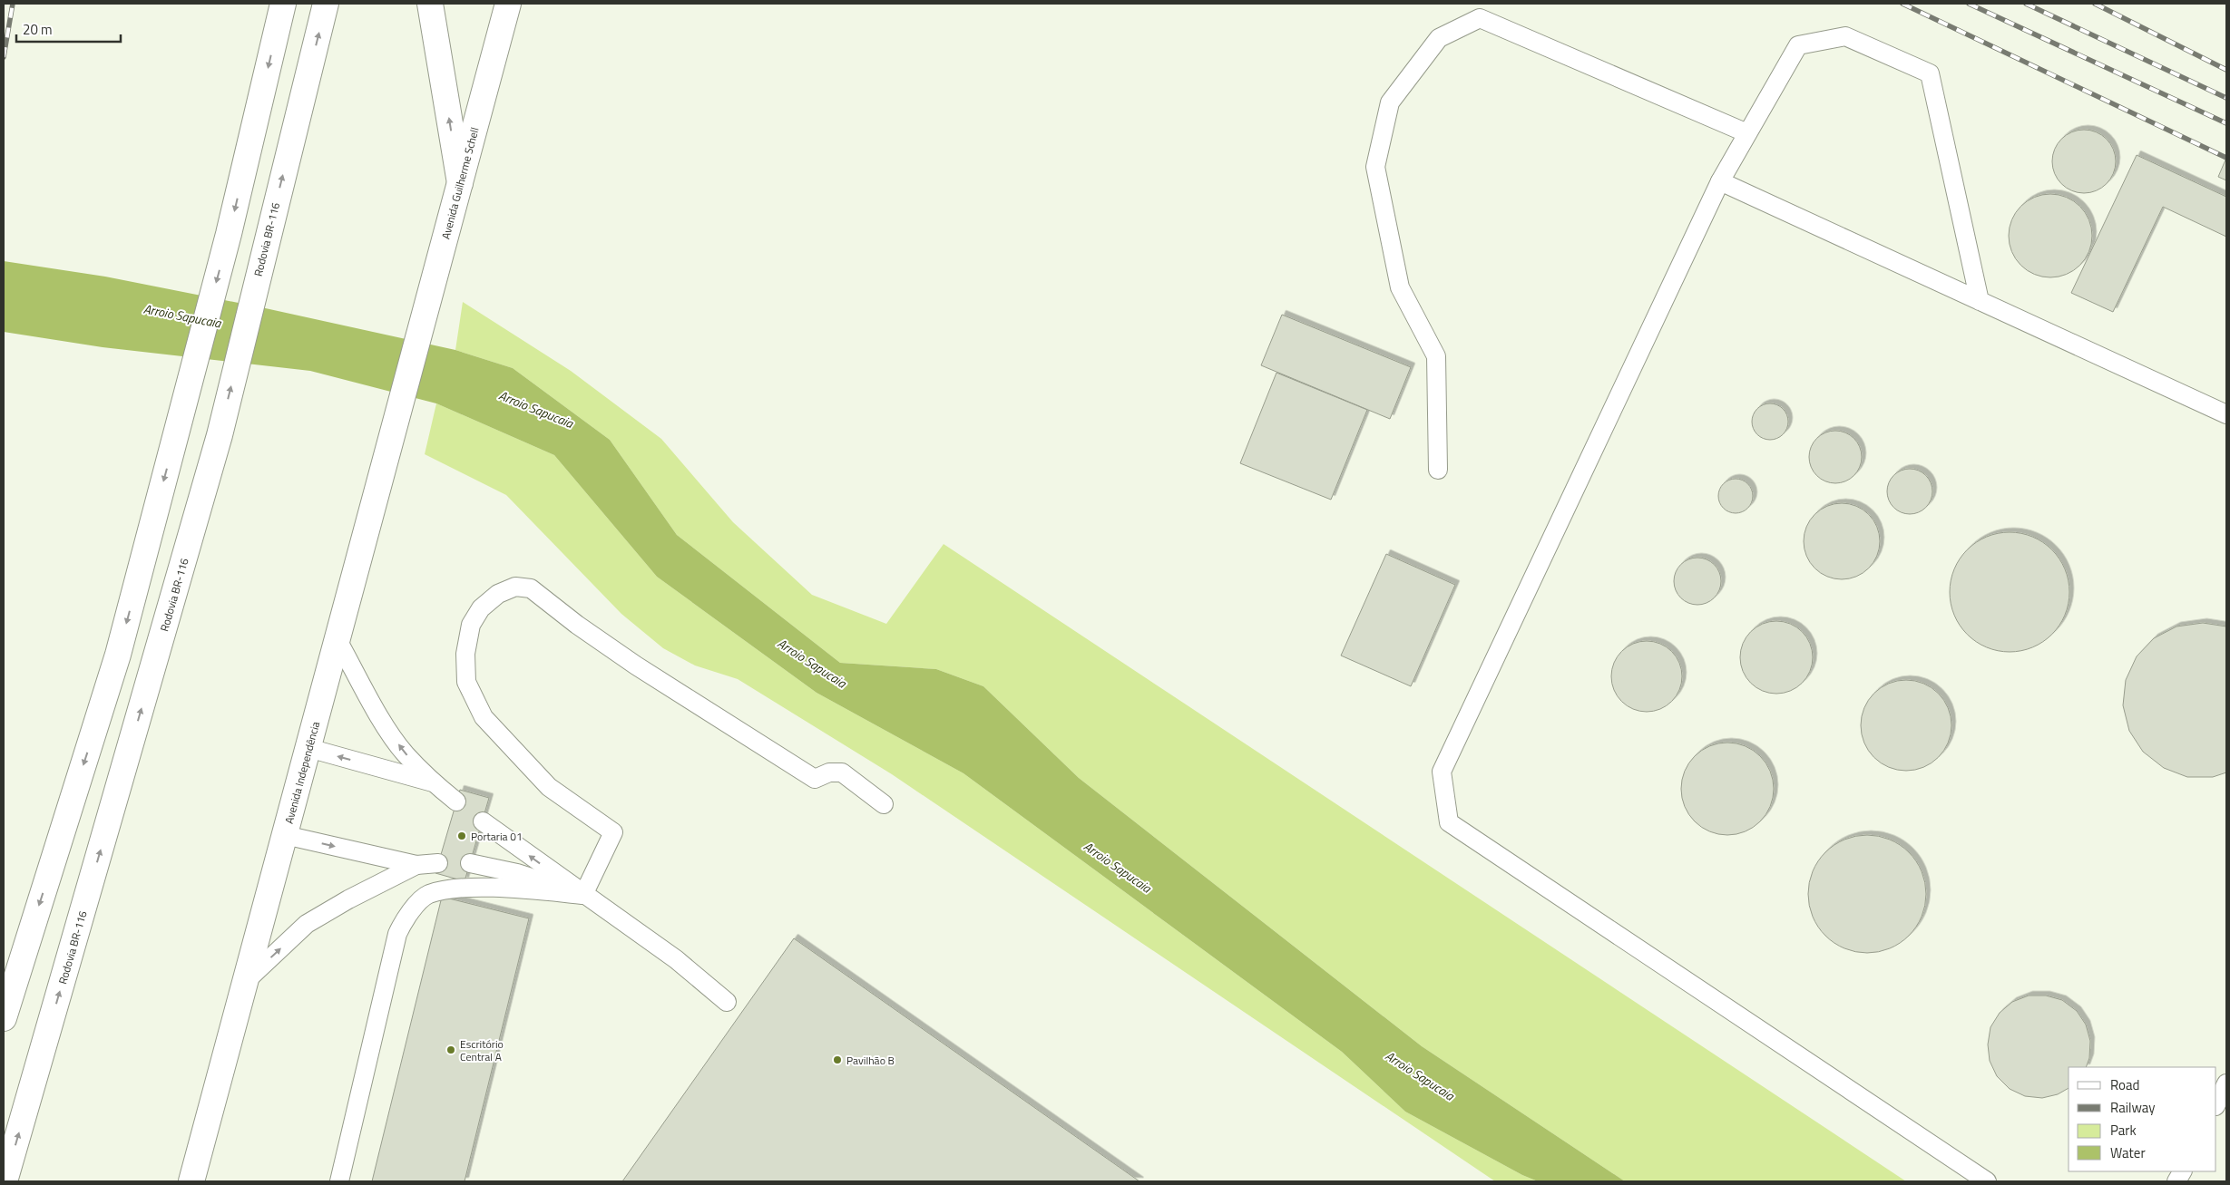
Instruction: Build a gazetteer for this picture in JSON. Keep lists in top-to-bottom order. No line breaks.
{"streets":{"main road":["Avenida Guilherme Schell","Rodovia BR-116","Avenida Independência"]},"crossings":[["Avenida Guilherme Schell","Avenida Independência"]],"water":["Arroio Sapucaia"],"places":["Portaria 01","Escritório Central A","Pavilhão B"],"legend":["Road","Railway","Park","Water"],"scale_bar":"20 m"}
